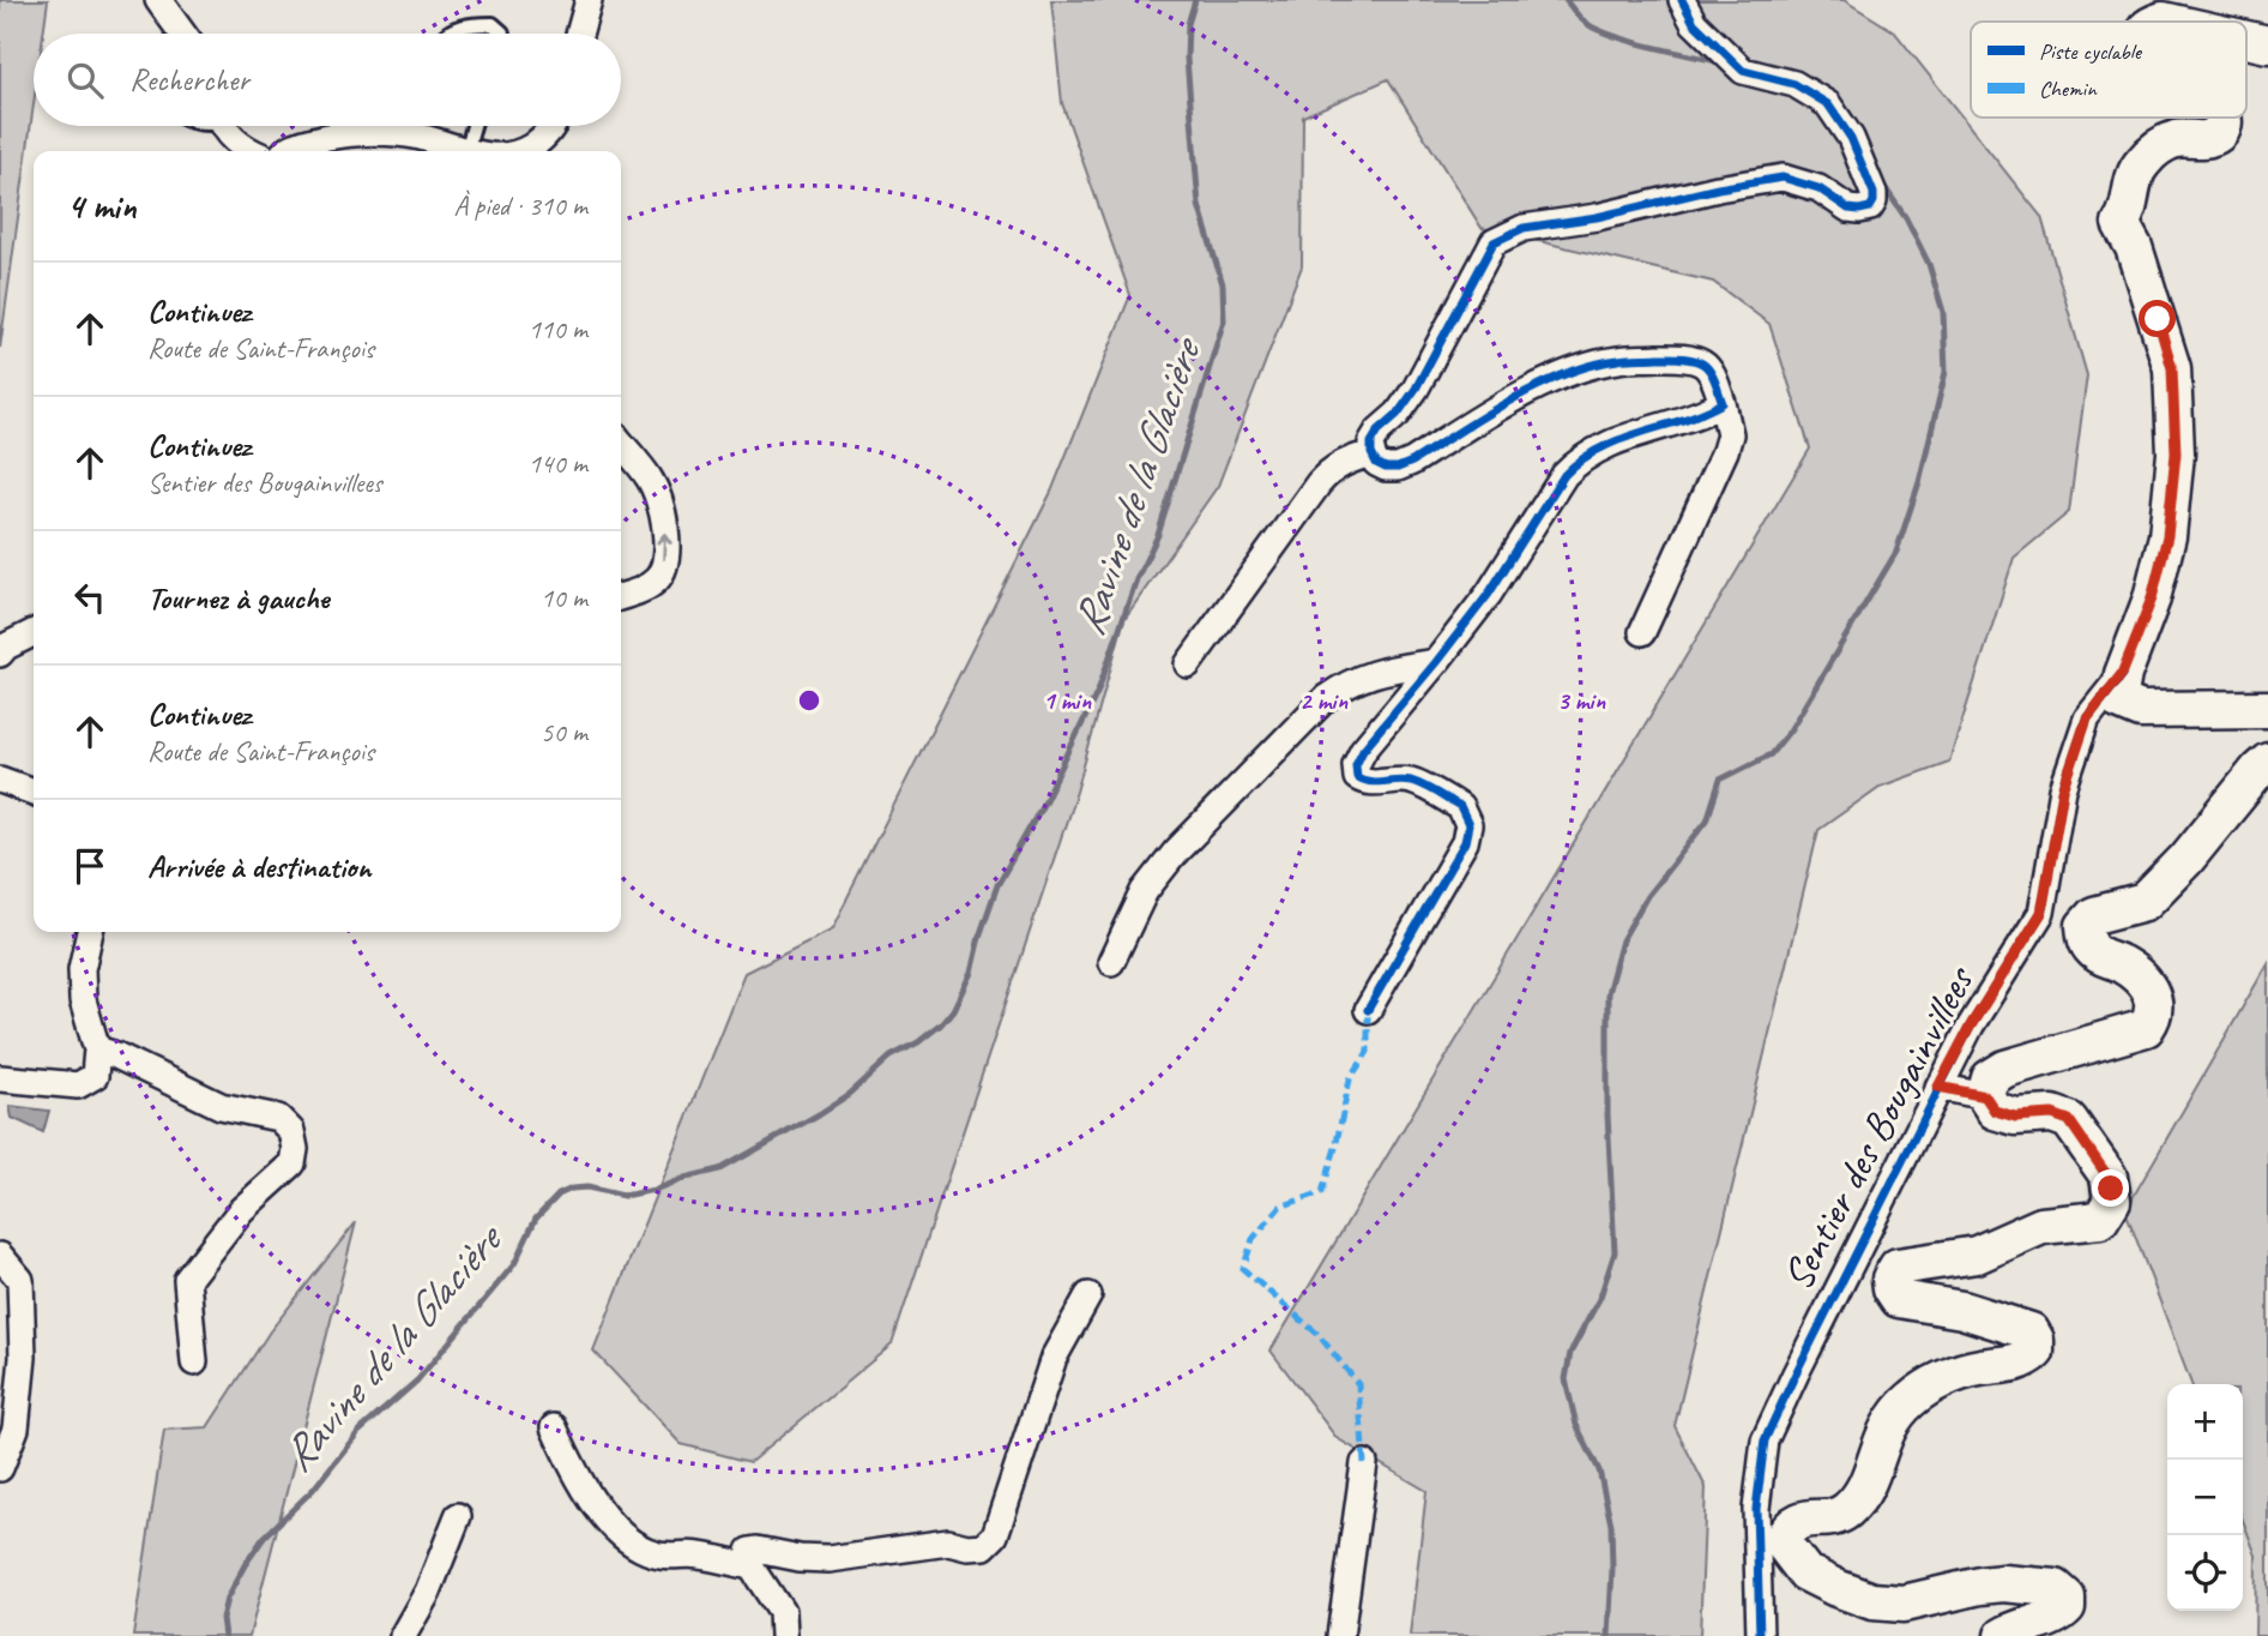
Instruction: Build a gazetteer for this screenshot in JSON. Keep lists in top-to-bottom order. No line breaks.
{"streets":{"street":["Sentier des Bougainvillees"]},"water":["Ravine de la Glacière"],"legend":["Piste cyclable","Chemin"],"page":{"search":"Rechercher","heading":["4 min","À pied · 310 m"],"list":[["Continuez","Route de Saint-François","110 m"],["Continuez","Sentier des Bougainvillees","140 m"],["Tournez à gauche","10 m"],["Continuez","Route de Saint-François","50 m"],"Arrivée à destination"],"map_buttons":["+","−"]},"rings":["1 min","2 min","3 min"]}
